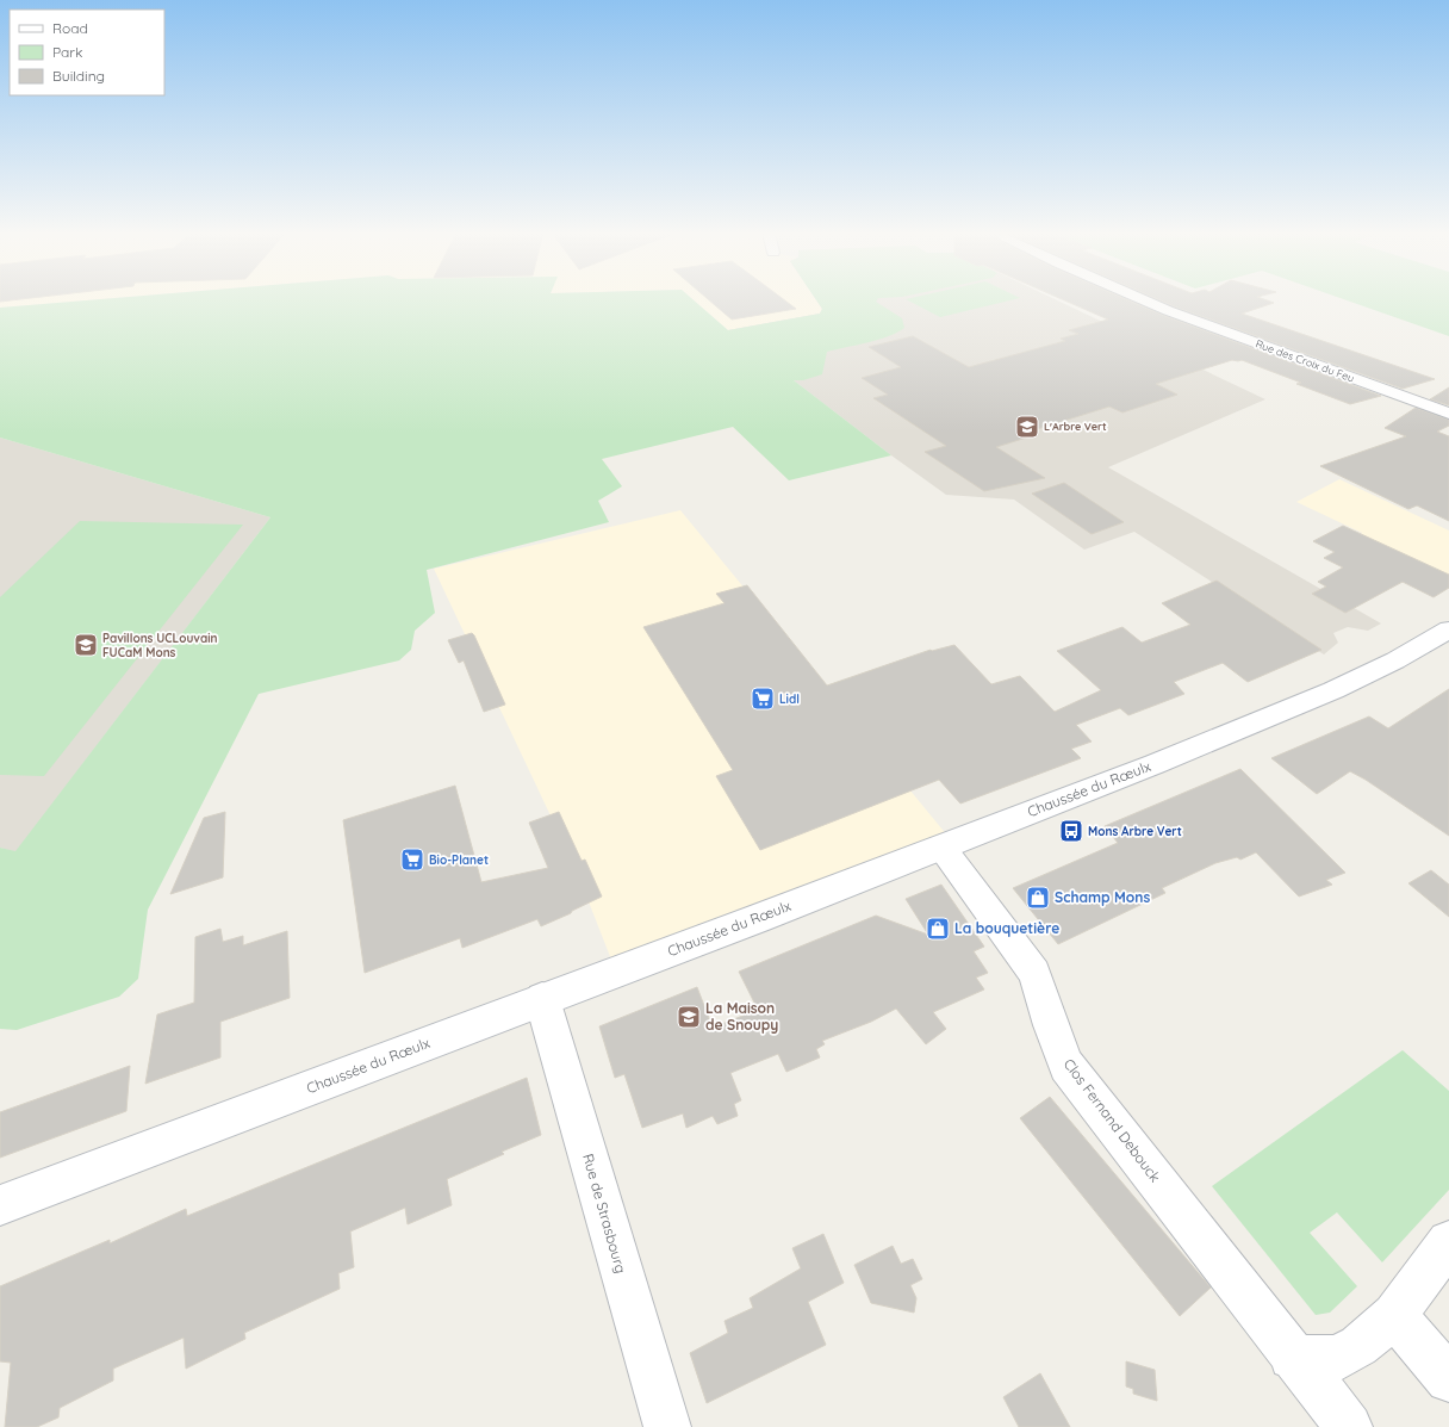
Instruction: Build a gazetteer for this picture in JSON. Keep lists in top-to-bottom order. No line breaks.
{"streets":{"street":["Rue des Croix du Feu","Chaussée du Rœulx","Clos Fernand Debouck","Rue de Strasbourg"]},"crossings":[["Chaussée du Rœulx","Clos Fernand Debouck"],["Chaussée du Rœulx","Rue de Strasbourg"]],"places":{"school or university":["L'Arbre Vert","Pavillons UCLouvain FUCaM Mons","La Maison de Snoupy"],"supermarket":["Lidl","Bio-Planet"],"bus stop":["Mons Arbre Vert"],"shop":["Schamp Mons","La bouquetière"]},"legend":["Road","Park","Building"]}
